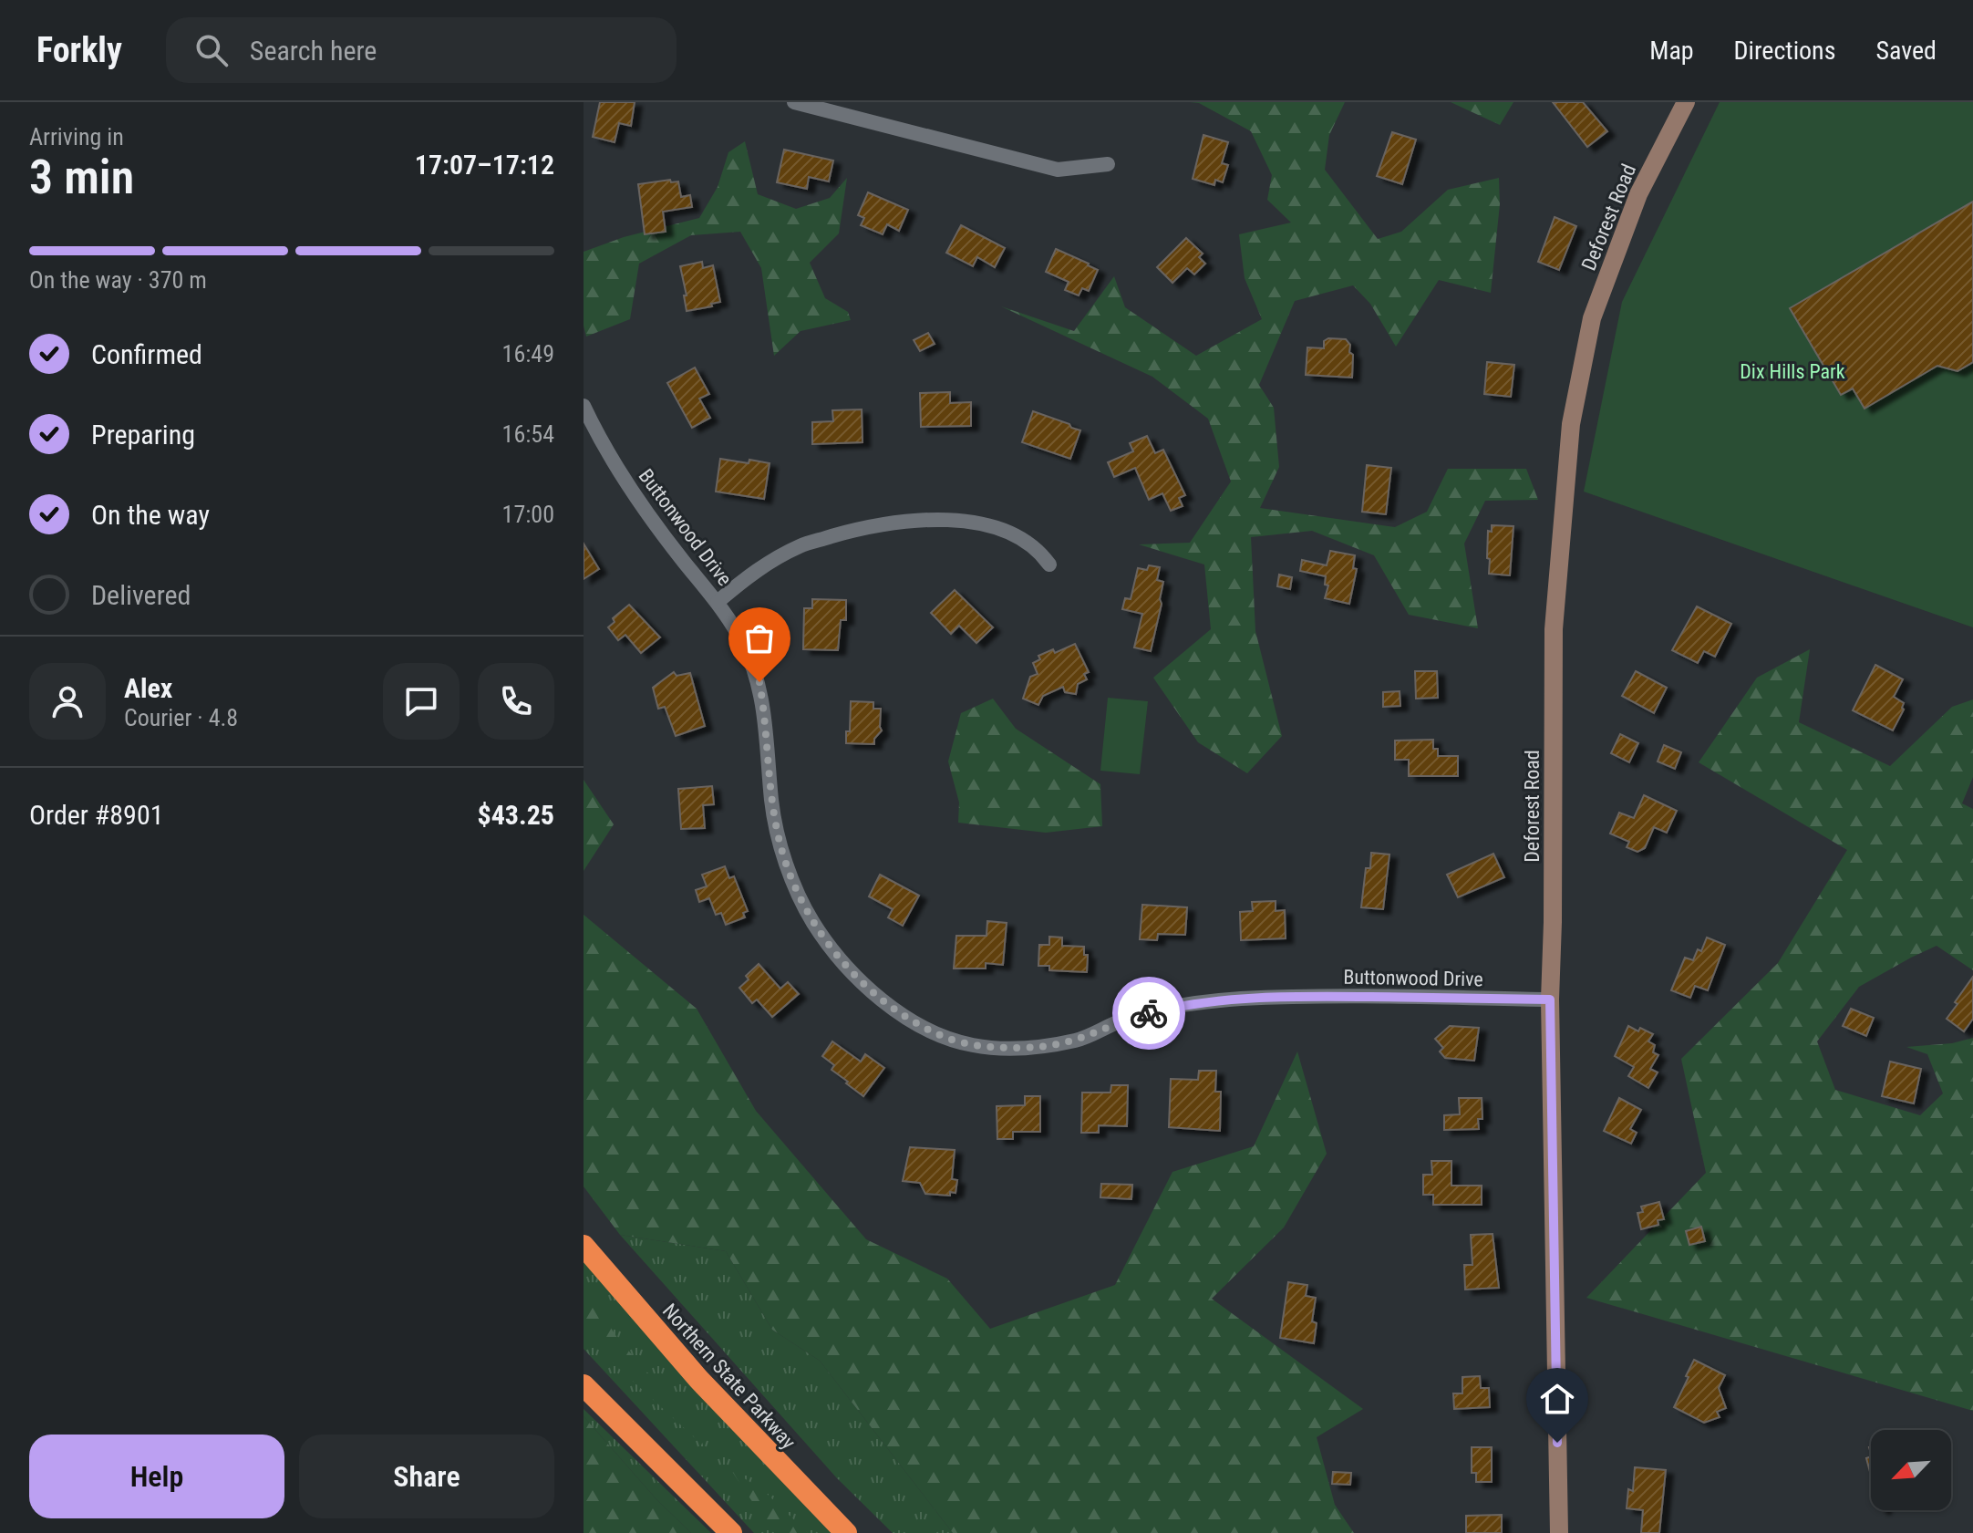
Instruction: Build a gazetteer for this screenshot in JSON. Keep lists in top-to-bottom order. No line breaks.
{"streets":{"highway":["Northern State Parkway"],"street":["Deforest Road","Buttonwood Drive"]},"crossings":[["Deforest Road","Buttonwood Drive"]],"parks":["Dix Hills Park"],"north":"bottom left","page":{"header":"Forkly","search":"Search here","nav":["Map","Directions","Saved"],"heading":["3 min","Arriving in","17:07–17:12"],"panel":["Alex","Courier · 4.8","Order #8901","$43.25"],"bar":"On the way · 370 m","list":[["Confirmed","16:49"],["Preparing","16:54"],["On the way","17:00"],"Delivered"],"buttons":["Help","Share"]}}
